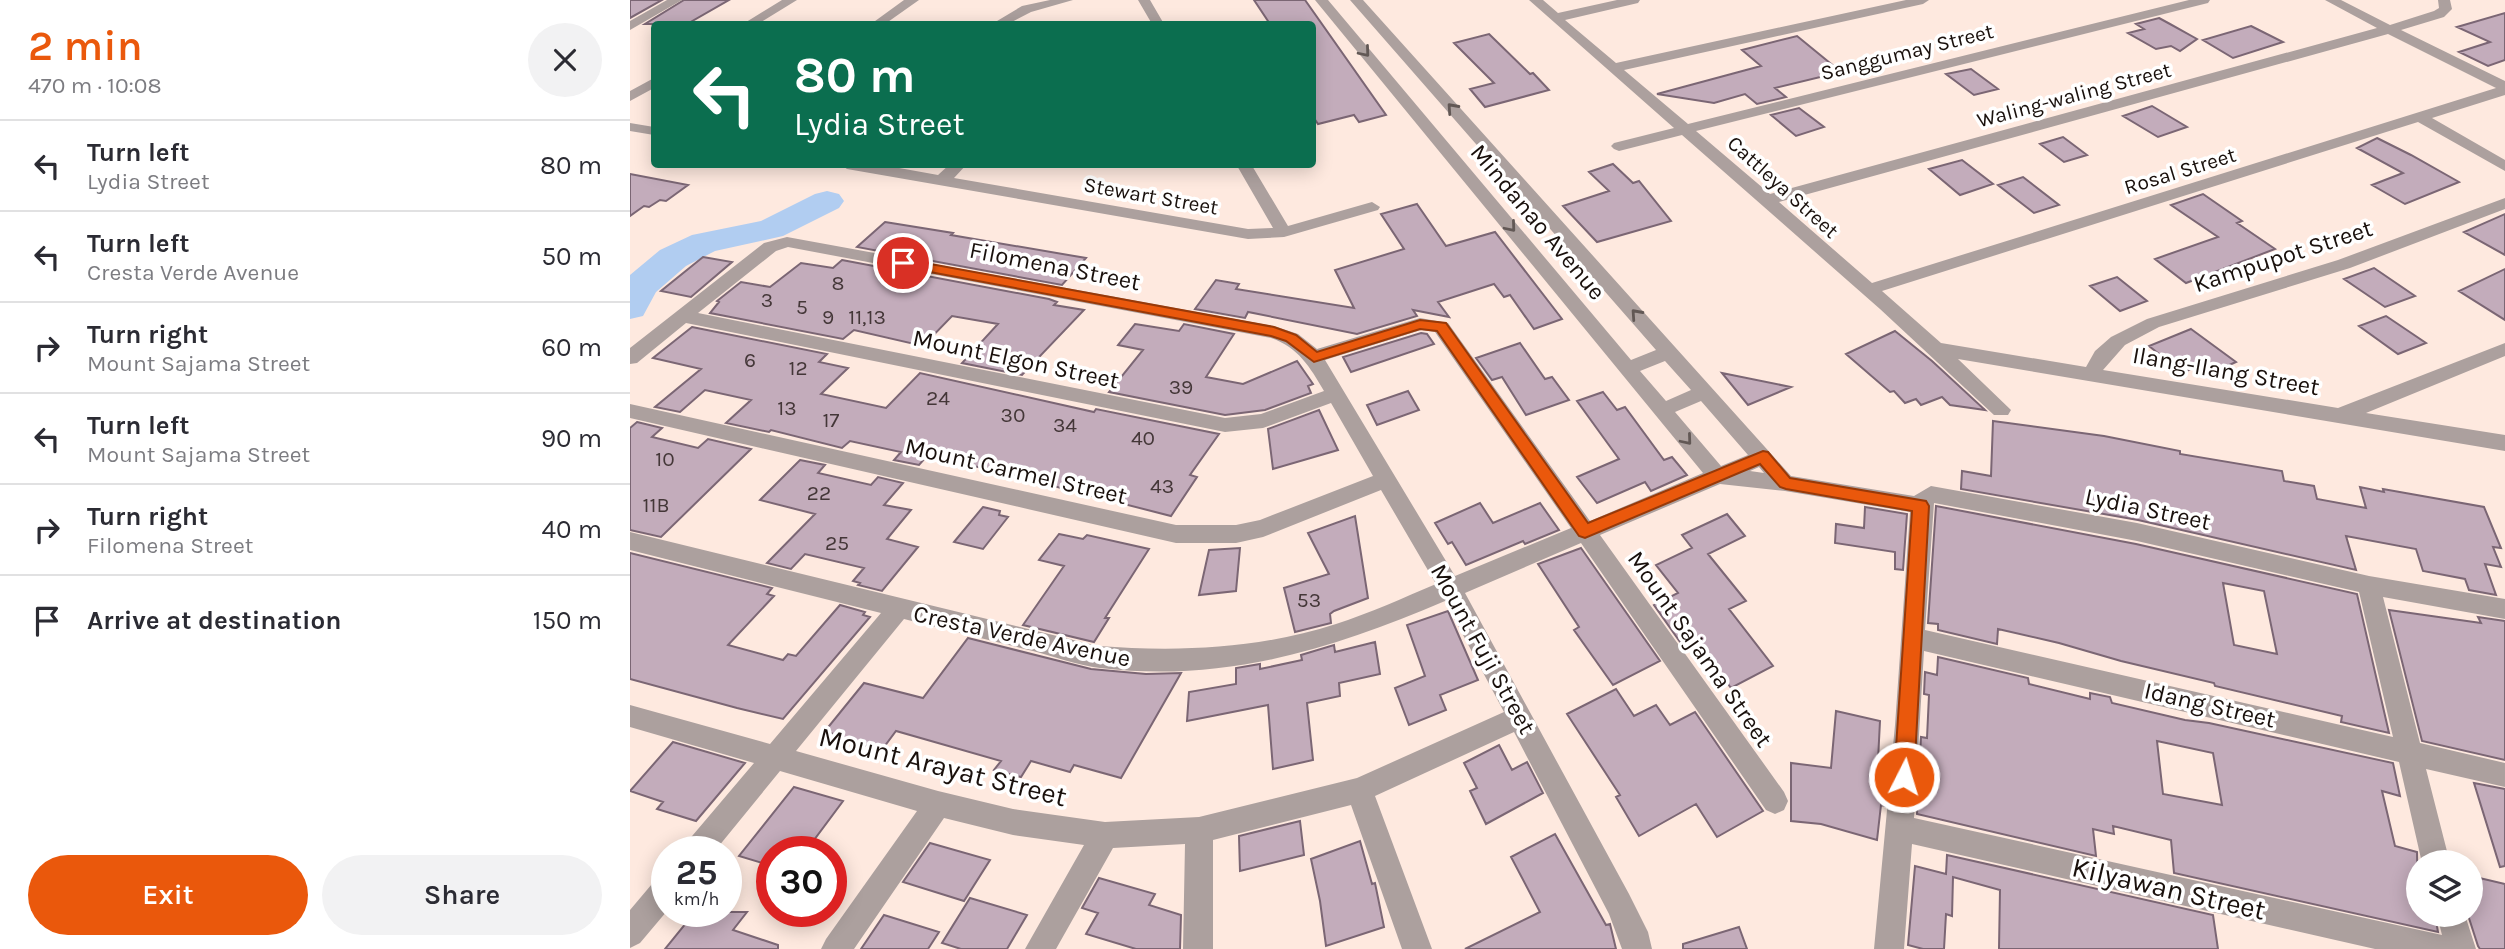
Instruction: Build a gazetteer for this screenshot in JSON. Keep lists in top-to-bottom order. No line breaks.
{"streets":{"street":["Sanggumay Street","Waling-waling Street","Rosal Street","Cattleya Street","Stewart Street","Mindanao Avenue","Kampupot Street","Filomena Street","Mount Elgon Street","Ilang-Ilang Street","Mount Carmel Street","Lydia Street","Cresta Verde Avenue","Mount Fuji Street","Mount Sajama Street","Idang Street","Mount Arayat Street","Kilyawan Street"]},"crossings":[["Sanggumay Street","Cattleya Street"],["Waling-waling Street","Cattleya Street"],["Rosal Street","Cattleya Street"],["Cattleya Street","Ilang-Ilang Street"],["Mindanao Avenue","Lydia Street"],["Mindanao Avenue","Cresta Verde Avenue"],["Kampupot Street","Ilang-Ilang Street"],["Filomena Street","Mount Elgon Street"],["Filomena Street","Mount Fuji Street"],["Filomena Street","Mount Sajama Street"],["Mount Elgon Street","Mount Fuji Street"],["Mount Carmel Street","Mount Fuji Street"],["Lydia Street","Cresta Verde Avenue"],["Cresta Verde Avenue","Mount Fuji Street"],["Cresta Verde Avenue","Mount Sajama Street"],["Mount Fuji Street","Mount Sajama Street"],["Mount Fuji Street","Mount Arayat Street"]],"house_numbers":["8","3","5","9","11,13","6","12","39","24","13","30","17","34","40","10","43","22","11B","25","53"],"page":{"heading":["2 min","470 m · 10:08"],"turn":["80 m","Lydia Street"],"list":[{"name":"Turn left","note":"Lydia Street","value":"80 m"},{"name":"Turn left","note":"Cresta Verde Avenue","value":"50 m"},{"name":"Turn right","note":"Mount Sajama Street","value":"60 m"},{"name":"Turn left","note":"Mount Sajama Street","value":"90 m"},{"name":"Turn right","note":"Filomena Street","value":"40 m"},{"name":"Arrive at destination","value":"150 m"}],"speed":"25 km/h","limit":"30","buttons":["Exit","Share"]}}
